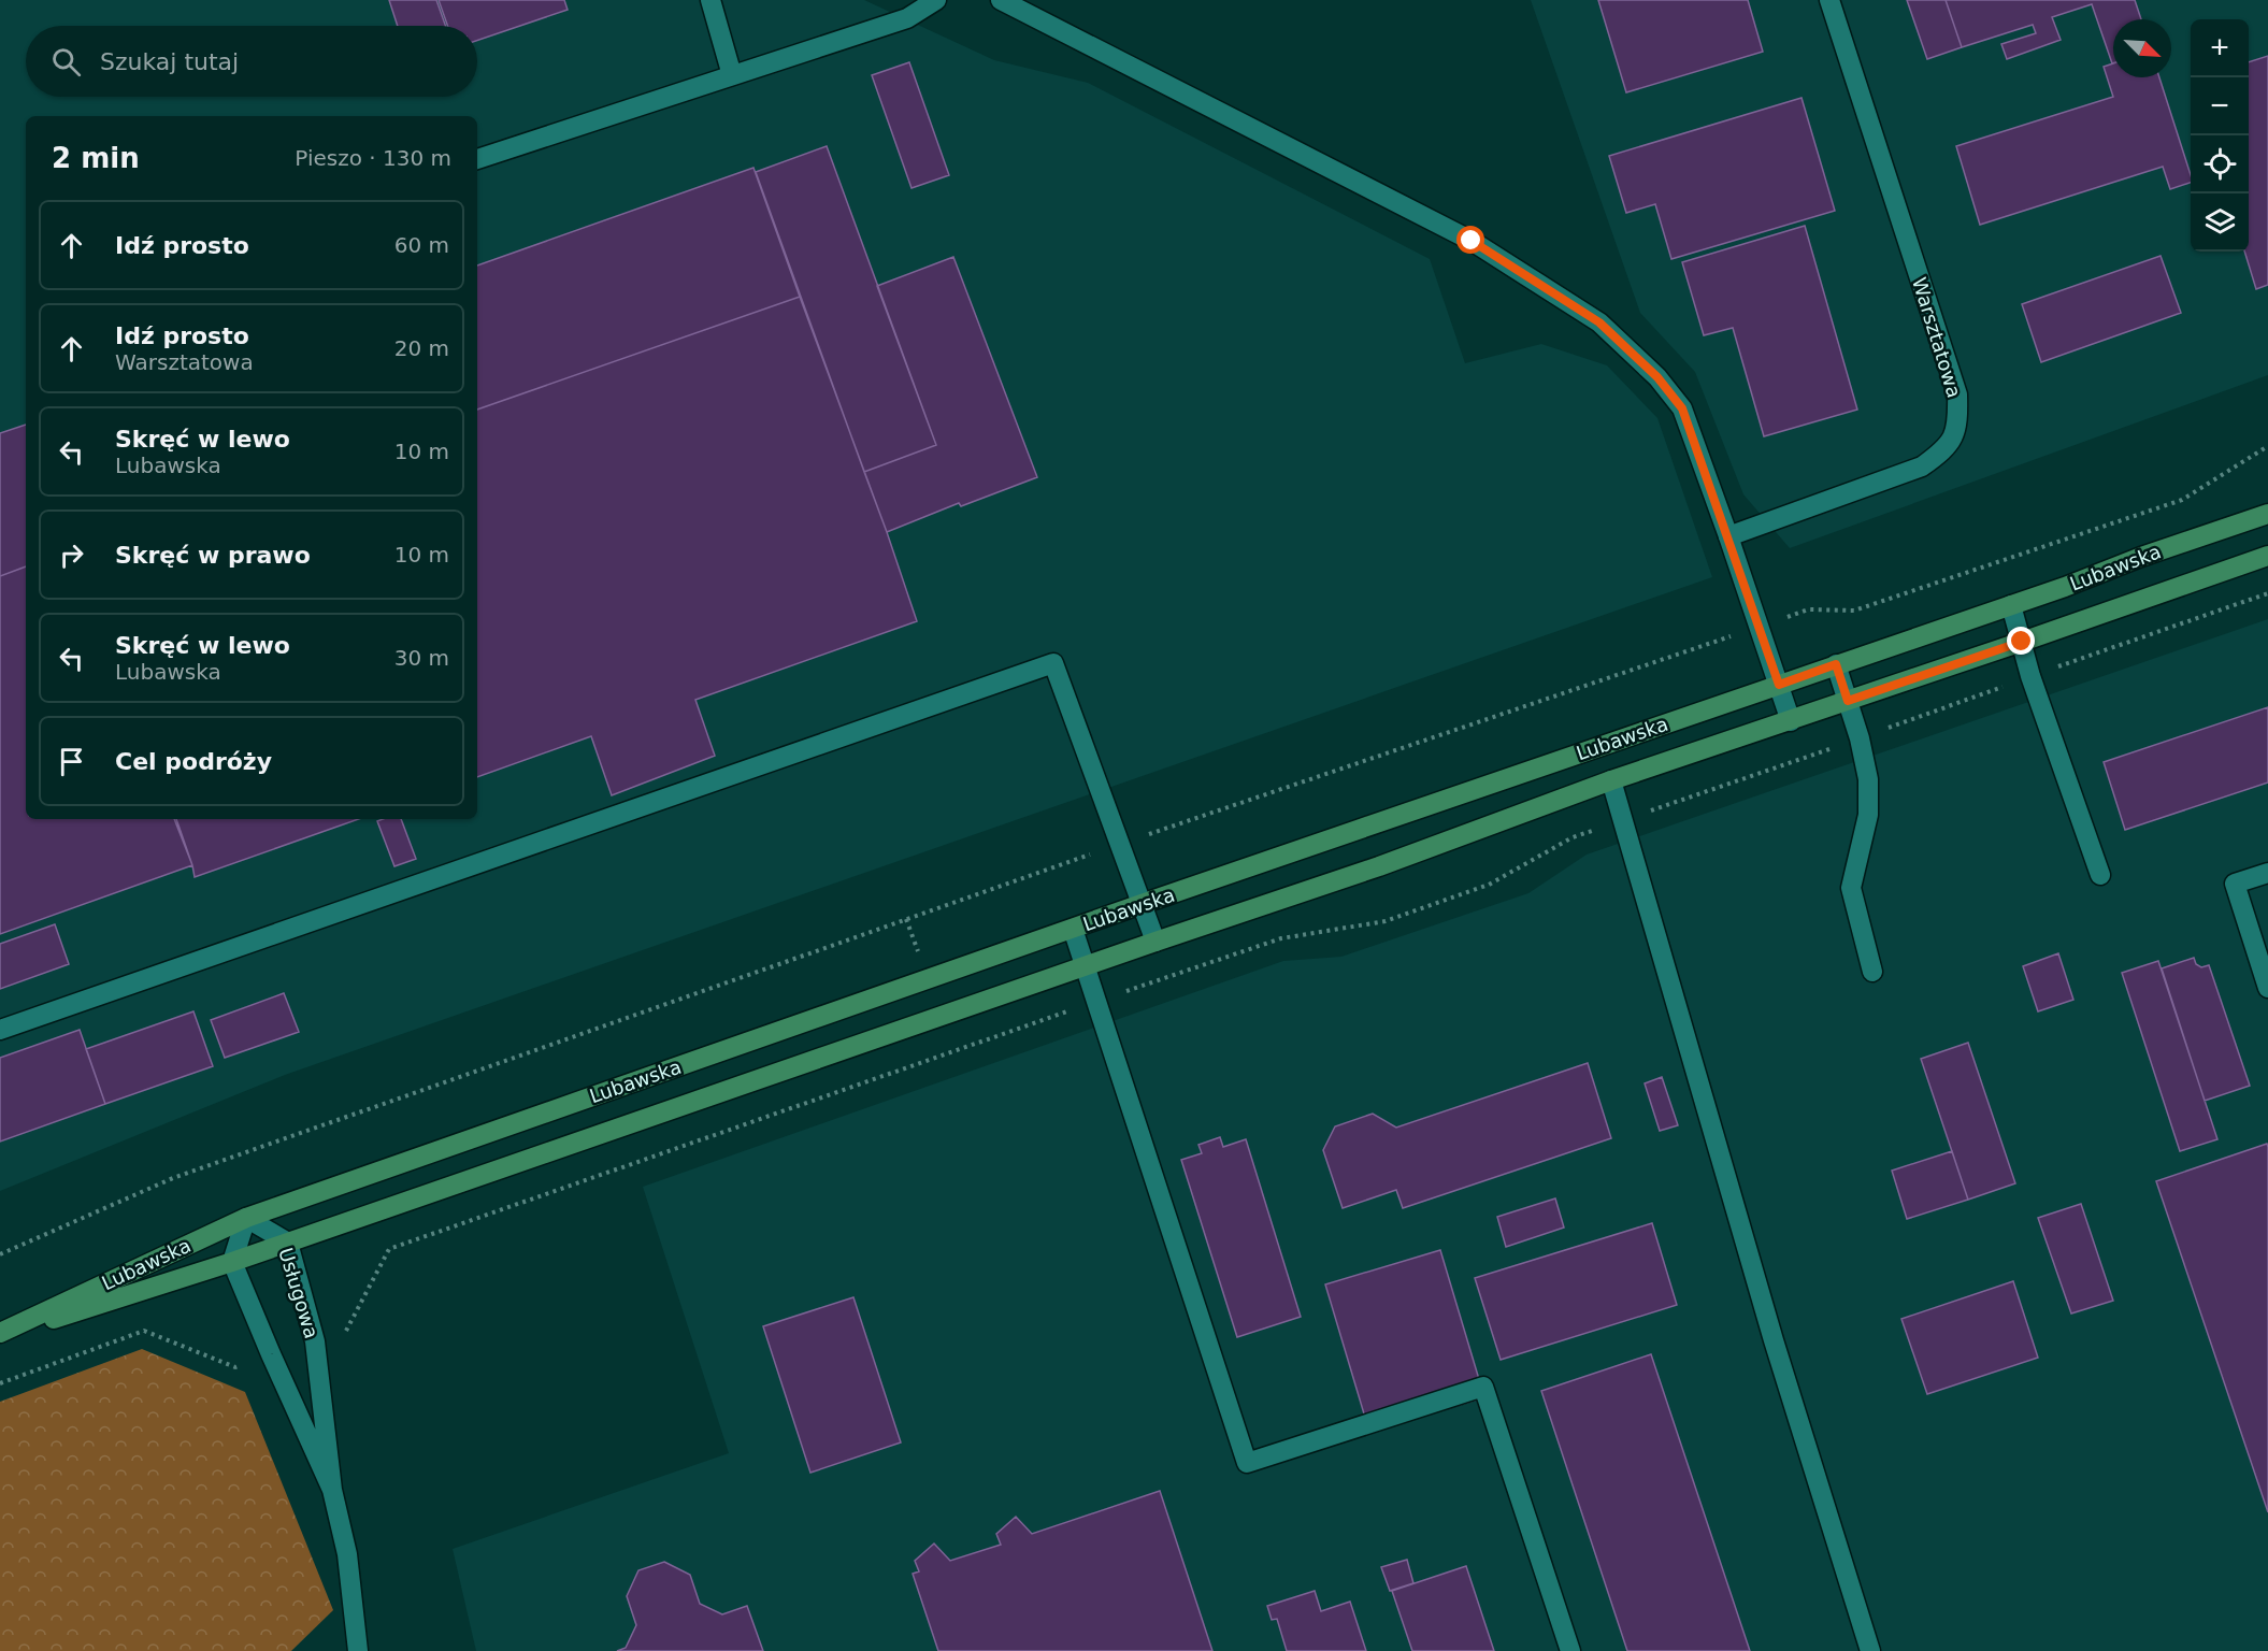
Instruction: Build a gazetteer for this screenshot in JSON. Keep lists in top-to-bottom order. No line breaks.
{"streets":{"main road":["Lubawska"],"street":["Warsztatowa","Usługowa"]},"crossings":[["Lubawska","Usługowa"]],"north":"bottom right","page":{"map_buttons":["+","−"],"search":"Szukaj tutaj","heading":["2 min","Pieszo · 130 m"],"list":[["Idź prosto","60 m"],["Idź prosto","Warsztatowa","20 m"],["Skręć w lewo","Lubawska","10 m"],["Skręć w prawo","10 m"],["Skręć w lewo","Lubawska","30 m"],"Cel podróży"]}}
